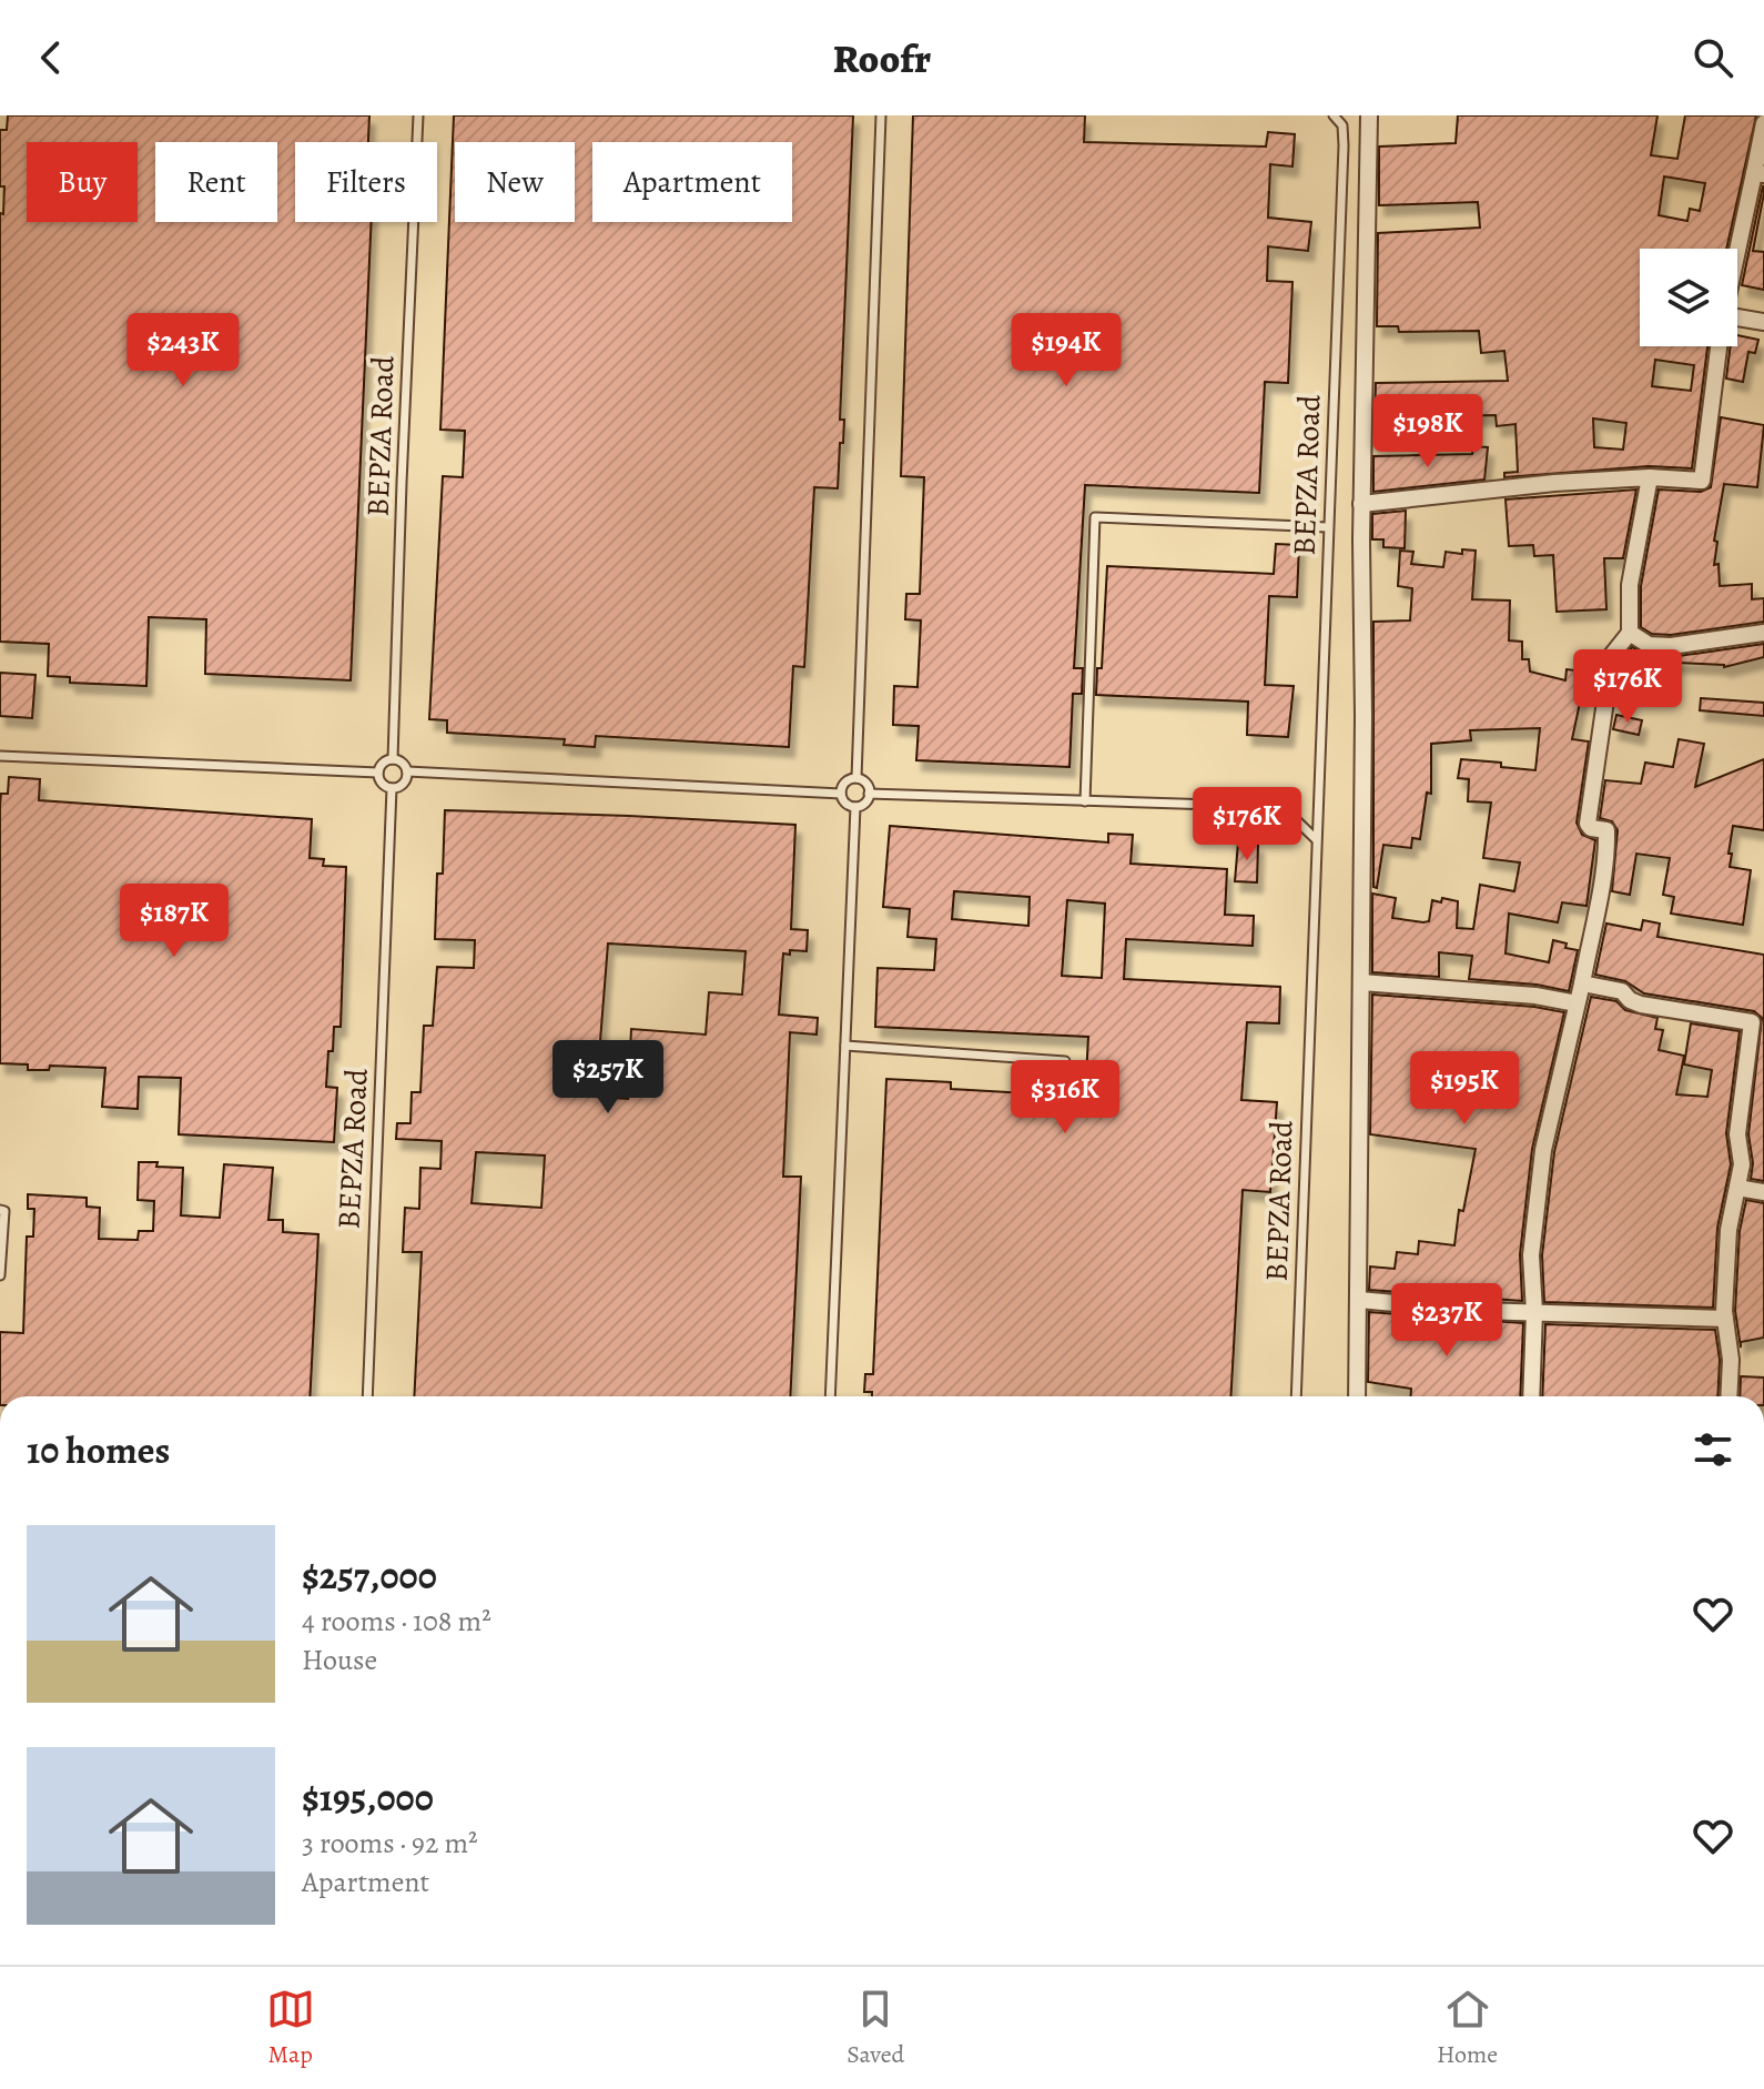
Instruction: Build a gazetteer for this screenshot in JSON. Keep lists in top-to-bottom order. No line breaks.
{"streets":{"lane":["BEPZA Road"]},"page":{"header":"Roofr","chip":["Buy","Rent","Filters","New","Apartment"],"price":["$243K","$194K","$198K","$176K","$176K","$187K","$257K","$195K","$316K","$237K"],"heading":"10 homes","list":[{"name":"$257,000","note":"4 rooms · 108 m² · House"},{"name":"$195,000","note":"3 rooms · 92 m² · Apartment"}],"tabs":["Map","Saved","Home"]}}
